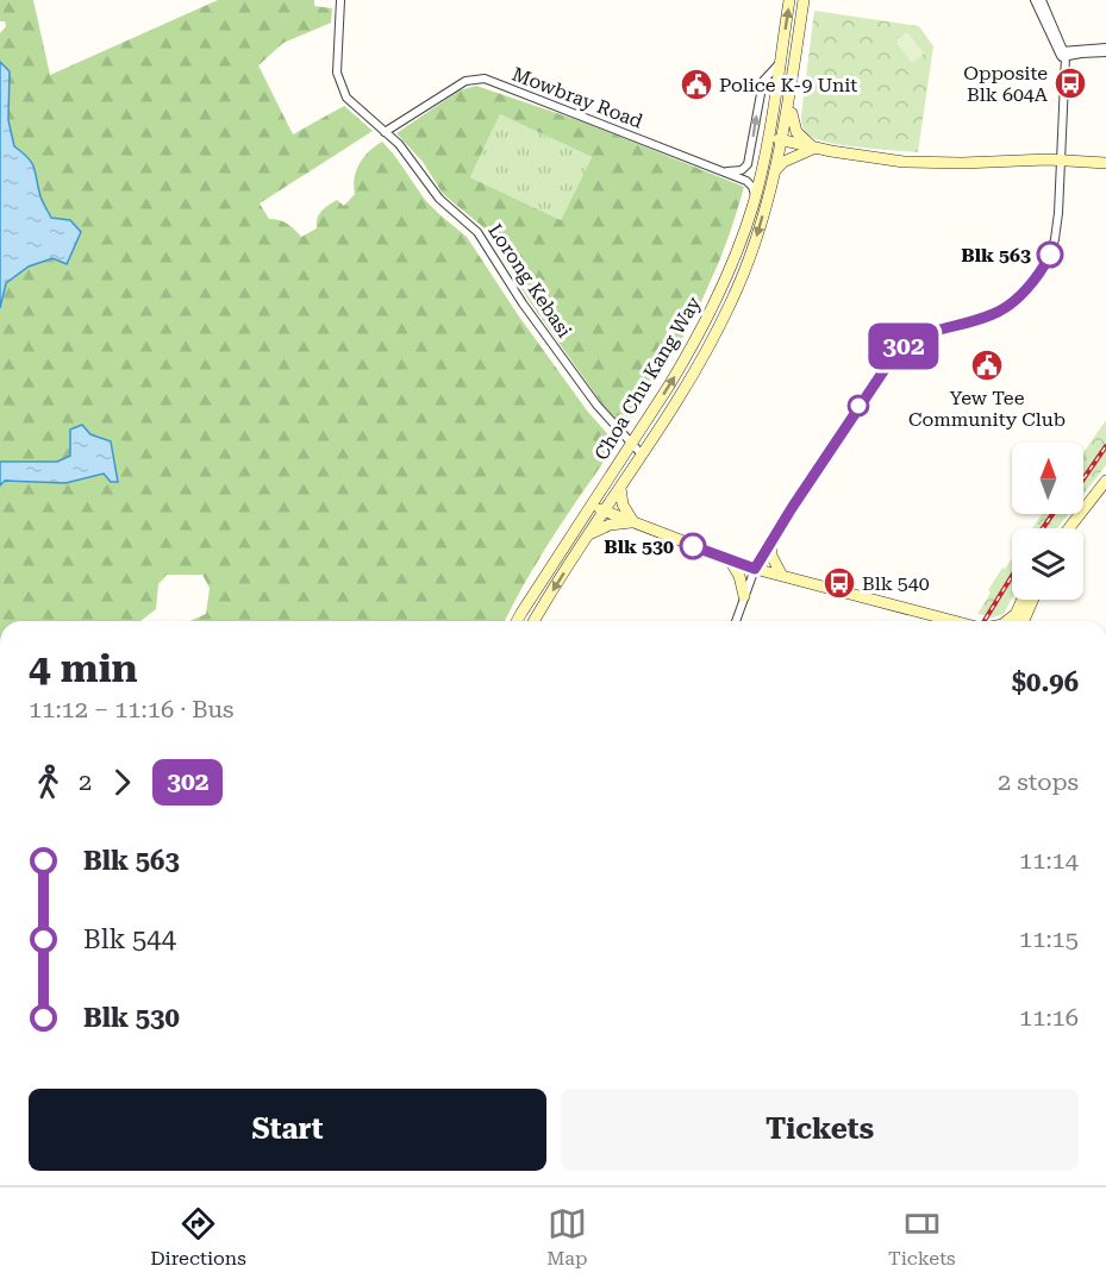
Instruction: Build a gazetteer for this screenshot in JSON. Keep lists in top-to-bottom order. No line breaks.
{"streets":{"main road":["Choa Chu Kang Way"],"street":["Mowbray Road","Lorong Kebasi"]},"crossings":[["Mowbray Road","Lorong Kebasi"],["Mowbray Road","Choa Chu Kang Way"],["Lorong Kebasi","Choa Chu Kang Way"]],"places":{"bus stop":["Opposite Blk 604A","Blk 540"],"public building":["Police K-9 Unit","Yew Tee Community Club"],"other":["Blk 563","Blk 530"]},"lines":["bus line 302"],"north":"top","page":{"on_map":"302","heading":["4 min","11:12 – 11:16 · Bus","$0.96"],"legs":["2","302","2 stops"],"list":[{"name":"Blk 563","value":"11:14"},{"name":"Blk 544","value":"11:15"},{"name":"Blk 530","value":"11:16"}],"buttons":["Start","Tickets"],"tabs":["Directions","Map","Tickets"]}}
